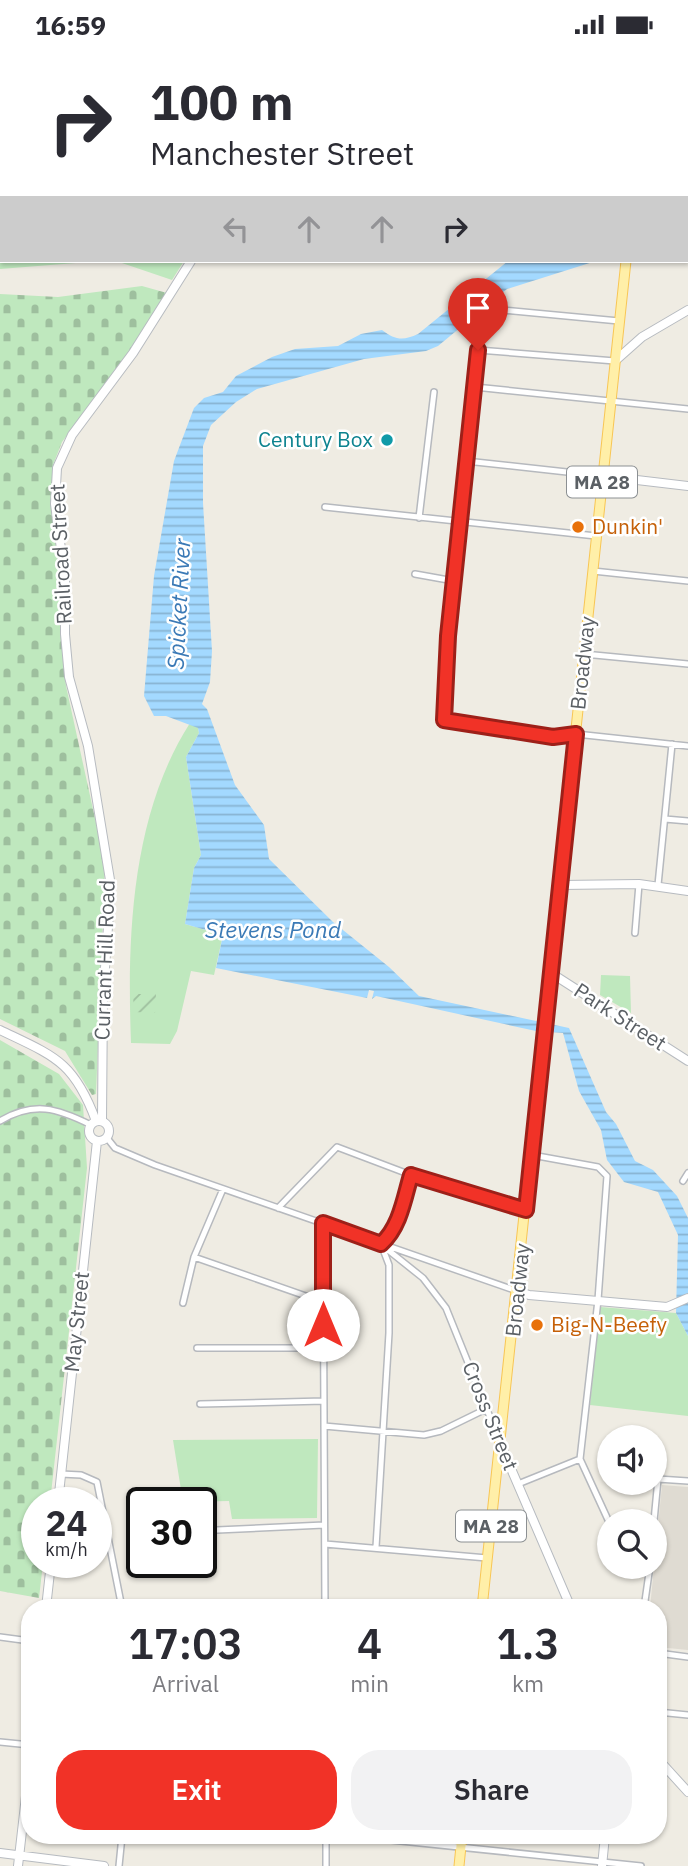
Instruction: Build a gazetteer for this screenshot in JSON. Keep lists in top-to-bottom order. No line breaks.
{"streets":{"main road":["MA 28","Railroad Street","Broadway","Currant Hill Road","Park Street","May Street","Cross Street"]},"crossings":[["Railroad Street","Currant Hill Road"],["Broadway","Park Street"],["Broadway","Cross Street"]],"water":["Spicket River","Stevens Pond"],"places":["Century Box","Dunkin'","Big-N-Beefy"],"page":{"status":"16:59","turn":["100 m","Manchester Street"],"speed":"24 km/h","limit":"30","eta":["17:03","Arrival","4","min","1.3","km"],"buttons":["Exit","Share"]}}
